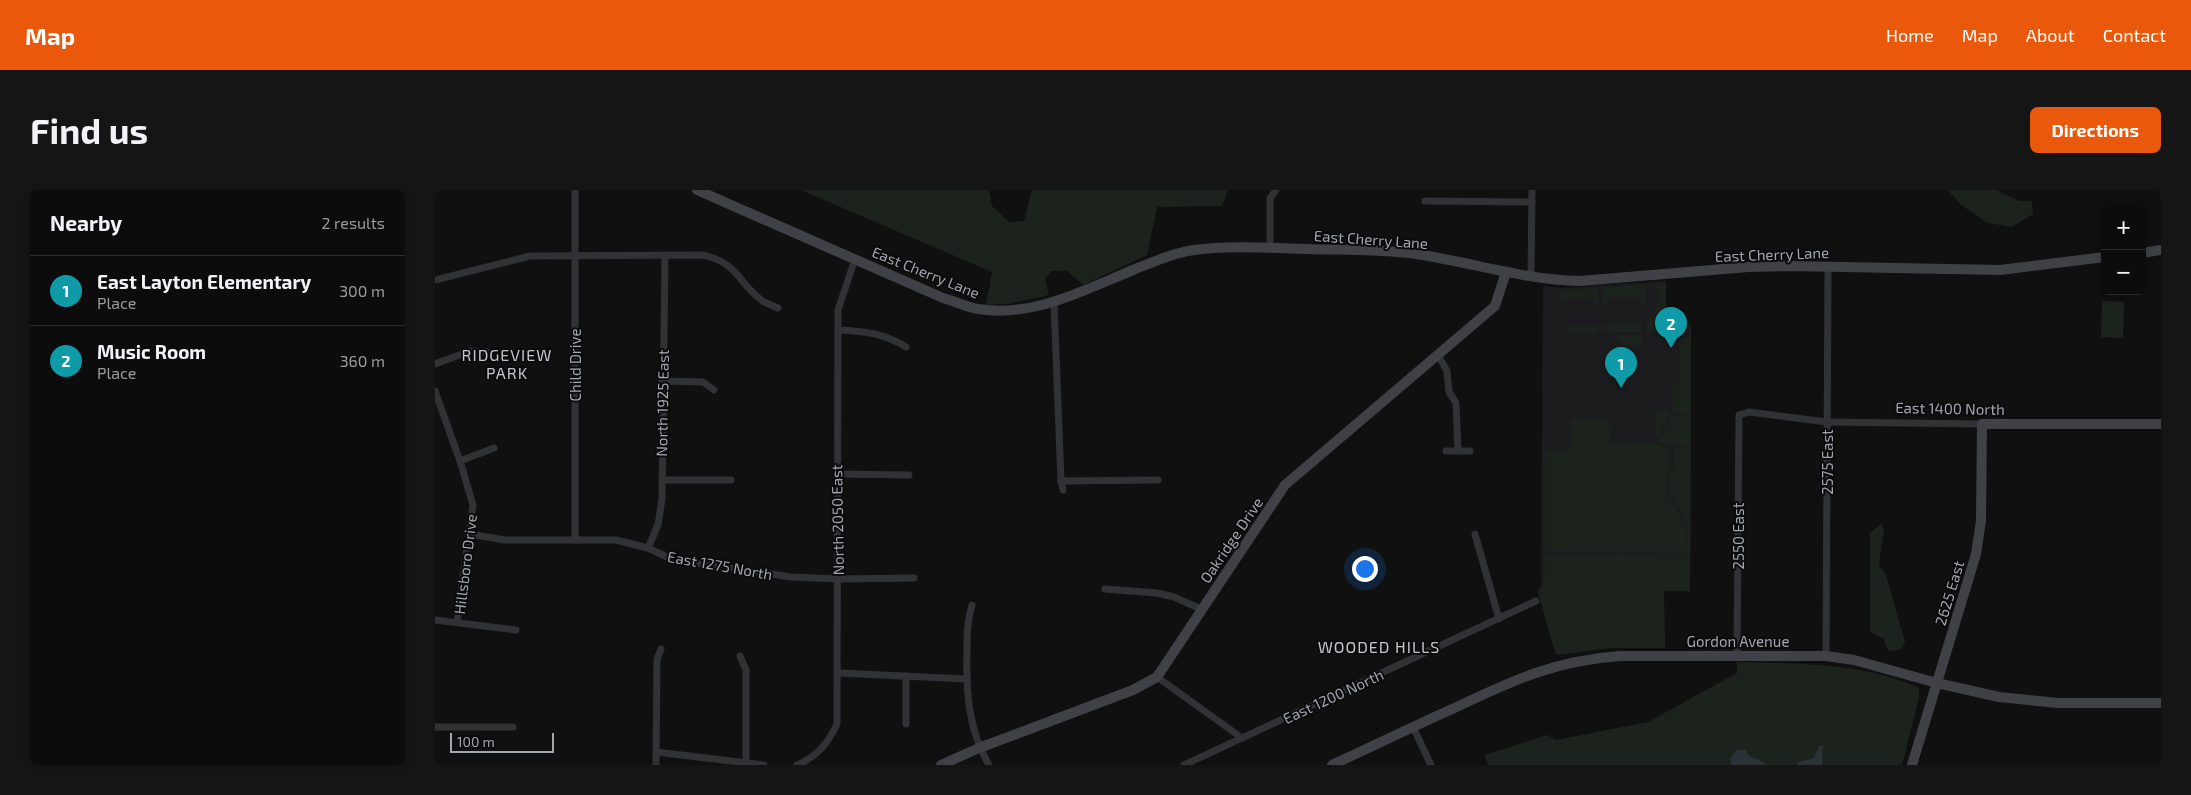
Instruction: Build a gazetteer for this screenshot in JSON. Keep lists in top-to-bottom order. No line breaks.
{"streets":{"street":["East Cherry Lane","Child Drive","North 1925 East","East 1400 North","2575 East","North 2050 East","2550 East","Oakridge Drive","Hillsboro Drive","East 1275 North","2625 East","Gordon Avenue","East 1200 North"]},"crossings":[["East Cherry Lane","2575 East"],["East Cherry Lane","North 2050 East"],["East Cherry Lane","Oakridge Drive"],["Child Drive","East 1275 North"],["North 1925 East","East 1275 North"],["East 1400 North","2575 East"],["East 1400 North","2550 East"],["East 1400 North","2625 East"],["2575 East","Gordon Avenue"],["North 2050 East","East 1275 North"],["2550 East","Gordon Avenue"],["Hillsboro Drive","East 1275 North"],["2625 East","Gordon Avenue"]],"districts":["RIDGEVIEW PARK","WOODED HILLS"],"scale_bar":"100 m","page":{"header":"Map","nav":["Home","Map","About","Contact"],"buttons":"Directions","title":"Find us","heading":["Nearby","2 results"],"map_buttons":["+","−"],"list":[{"mark":"1","name":"East Layton Elementary","note":"Place","value":"300 m"},{"mark":"2","name":"Music Room","note":"Place","value":"360 m"}],"pins":["2","1"],"scale":"100 m"}}
